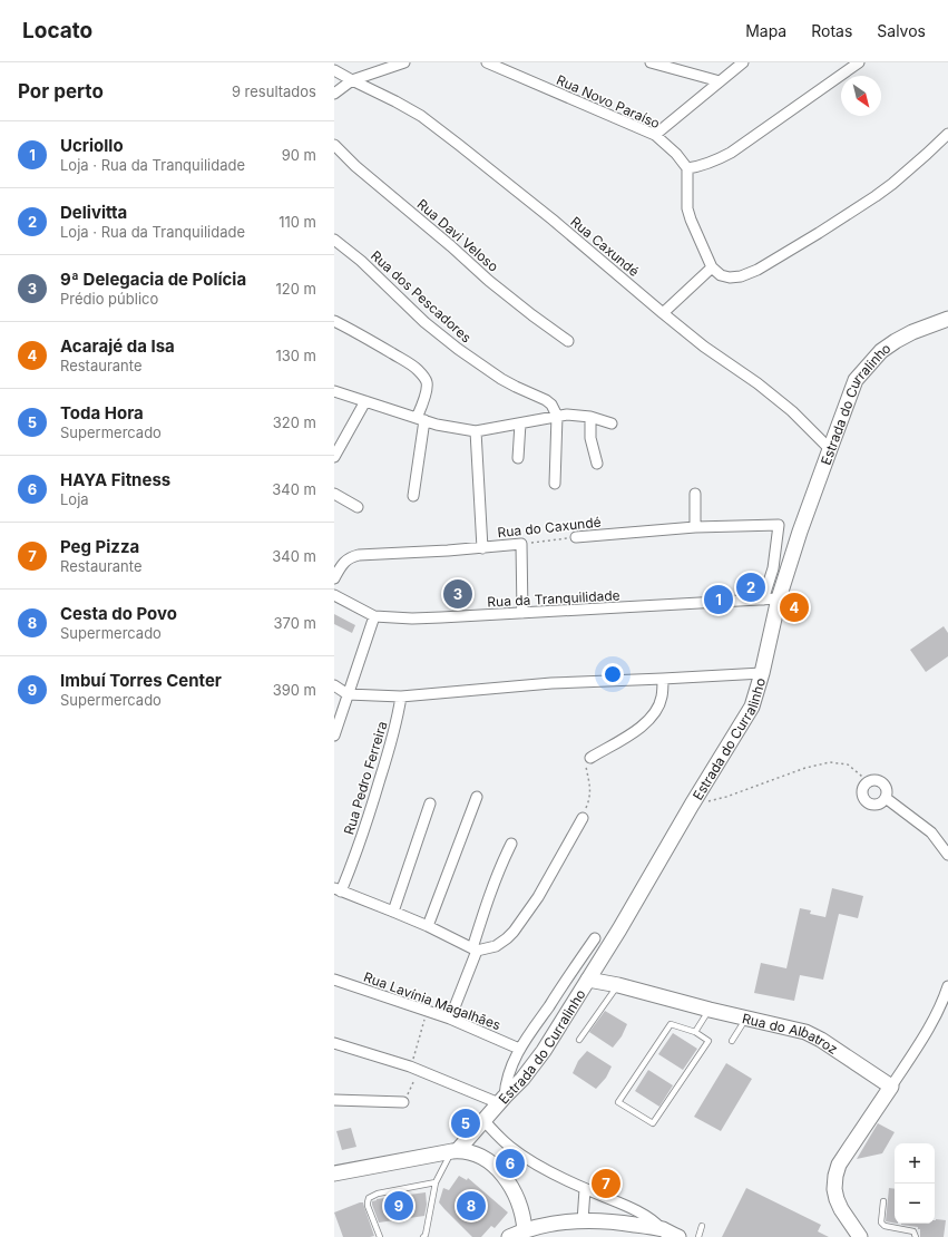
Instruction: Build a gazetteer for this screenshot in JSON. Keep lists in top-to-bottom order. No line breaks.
{"streets":{"street":["Rua Novo Paraíso","Rua Davi Veloso","Rua Caxundé","Rua dos Pescadores","Estrada do Curralinho","Rua do Caxundé","Rua da Tranquilidade","Rua Pedro Ferreira","Rua Lavínia Magalhães","Rua do Albatroz"]},"crossings":[["Rua Caxundé","Estrada do Curralinho"],["Estrada do Curralinho","Rua da Tranquilidade"],["Estrada do Curralinho","Rua do Albatroz"],["Rua do Caxundé","Rua da Tranquilidade"]],"north":"bottom right","page":{"header":"Locato","nav":["Mapa","Rotas","Salvos"],"heading":["Por perto","9 resultados"],"list":[{"mark":"1","name":"Ucriollo","note":"Loja · Rua da Tranquilidade","value":"90 m"},{"mark":"2","name":"Delivitta","note":"Loja · Rua da Tranquilidade","value":"110 m"},{"mark":"3","name":"9ª Delegacia de Polícia","note":"Prédio público","value":"120 m"},{"mark":"4","name":"Acarajé da Isa","note":"Restaurante","value":"130 m"},{"mark":"5","name":"Toda Hora","note":"Supermercado","value":"320 m"},{"mark":"6","name":"HAYA Fitness","note":"Loja","value":"340 m"},{"mark":"7","name":"Peg Pizza","note":"Restaurante","value":"340 m"},{"mark":"8","name":"Cesta do Povo","note":"Supermercado","value":"370 m"},{"mark":"9","name":"Imbuí Torres Center","note":"Supermercado","value":"390 m"}],"pins":["2","3","1","4","5","6","7","8","9"],"map_buttons":["+","−"]}}
